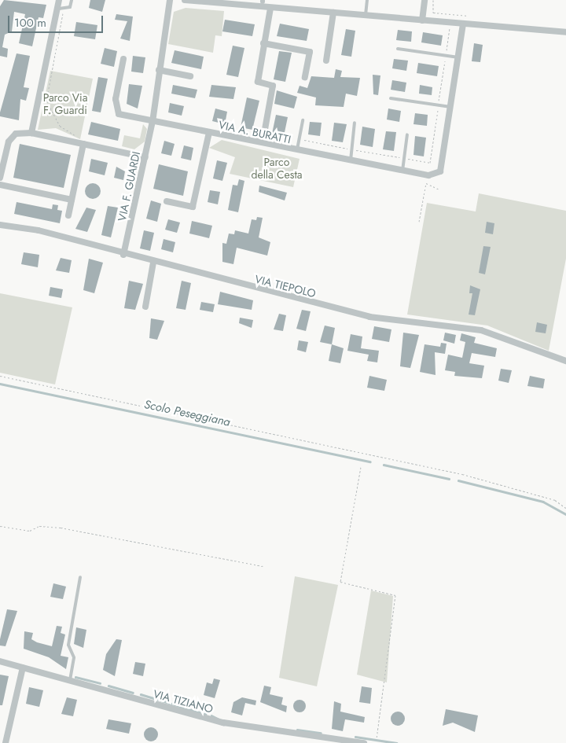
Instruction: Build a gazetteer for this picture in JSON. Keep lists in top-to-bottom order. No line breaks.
{"streets":{"street":["VIA A. BURATTI","VIA F. GUARDI","VIA TIEPOLO","VIA TIZIANO"]},"crossings":[["VIA A. BURATTI","VIA F. GUARDI"],["VIA F. GUARDI","VIA TIEPOLO"]],"water":["Scolo Peseggiana"],"parks":["Parco Via F. Guardi","Parco della Cesta"],"scale_bar":"100 m"}
